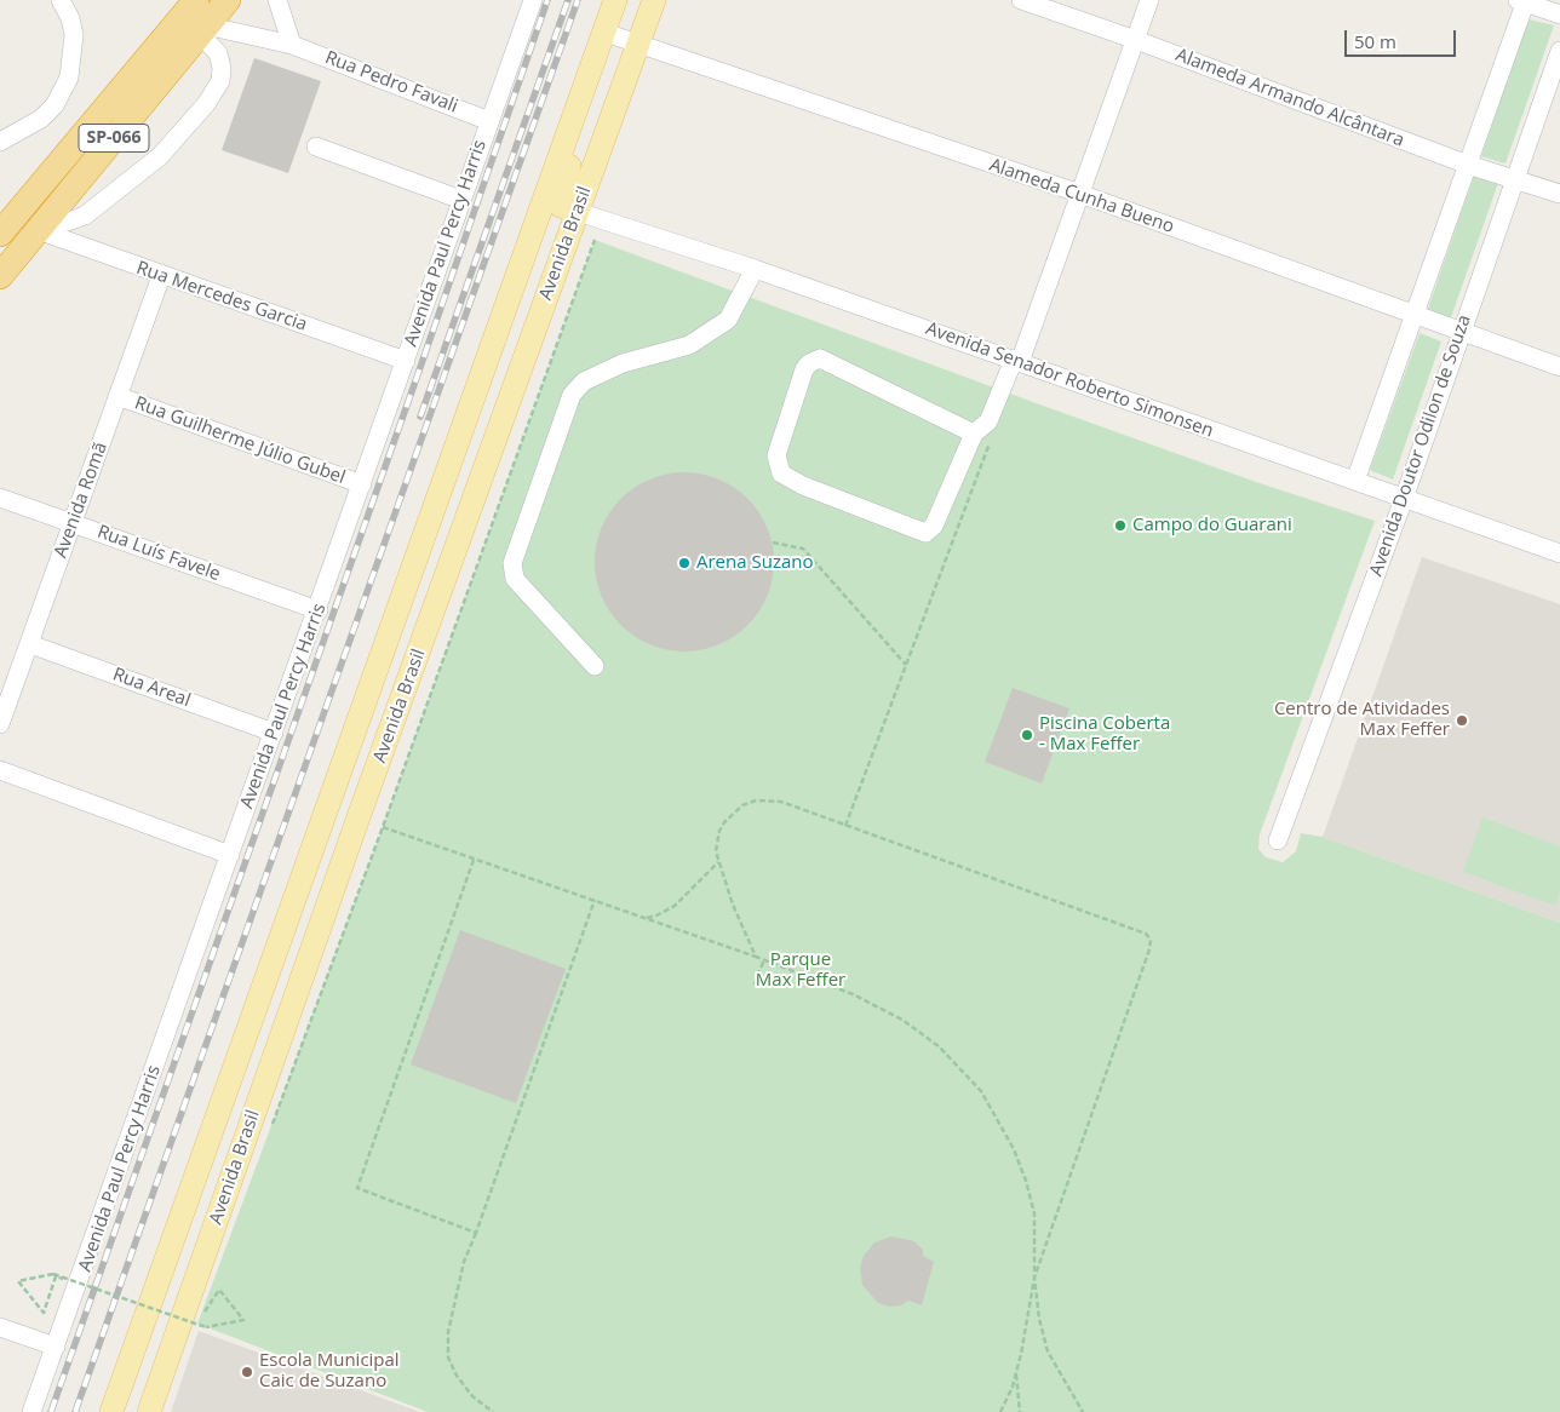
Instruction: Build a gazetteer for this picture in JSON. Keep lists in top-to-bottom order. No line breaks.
{"streets":{"highway":["SP-066"],"main road":["Avenida Brasil"],"street":["Rua Pedro Favali","Alameda Armando Alcântara","Alameda Cunha Bueno","Avenida Paul Percy Harris","Rua Mercedes Garcia","Avenida Senador Roberto Simonsen","Rua Guilherme Júlio Gubel","Avenida Doutor Odilon de Souza","Avenida Romã","Rua Luís Favele","Rua Areal"]},"crossings":[["Rua Pedro Favali","SP-066"],["Rua Pedro Favali","Avenida Paul Percy Harris"],["Alameda Armando Alcântara","Avenida Doutor Odilon de Souza"],["SP-066","Rua Mercedes Garcia"],["Alameda Cunha Bueno","Avenida Brasil"],["Alameda Cunha Bueno","Avenida Doutor Odilon de Souza"],["Avenida Paul Percy Harris","Rua Mercedes Garcia"],["Avenida Paul Percy Harris","Rua Guilherme Júlio Gubel"],["Avenida Paul Percy Harris","Rua Luís Favele"],["Avenida Paul Percy Harris","Rua Areal"],["Avenida Brasil","Avenida Senador Roberto Simonsen"],["Rua Mercedes Garcia","Avenida Romã"],["Avenida Senador Roberto Simonsen","Avenida Doutor Odilon de Souza"],["Rua Guilherme Júlio Gubel","Avenida Romã"],["Avenida Romã","Rua Luís Favele"],["Avenida Romã","Rua Areal"]],"parks":["Parque Max Feffer"],"places":["Campo do Guarani","Arena Suzano","Centro de Atividades Max Feffer","Piscina Coberta - Max Feffer","Escola Municipal Caic de Suzano"],"scale_bar":"50 m"}
